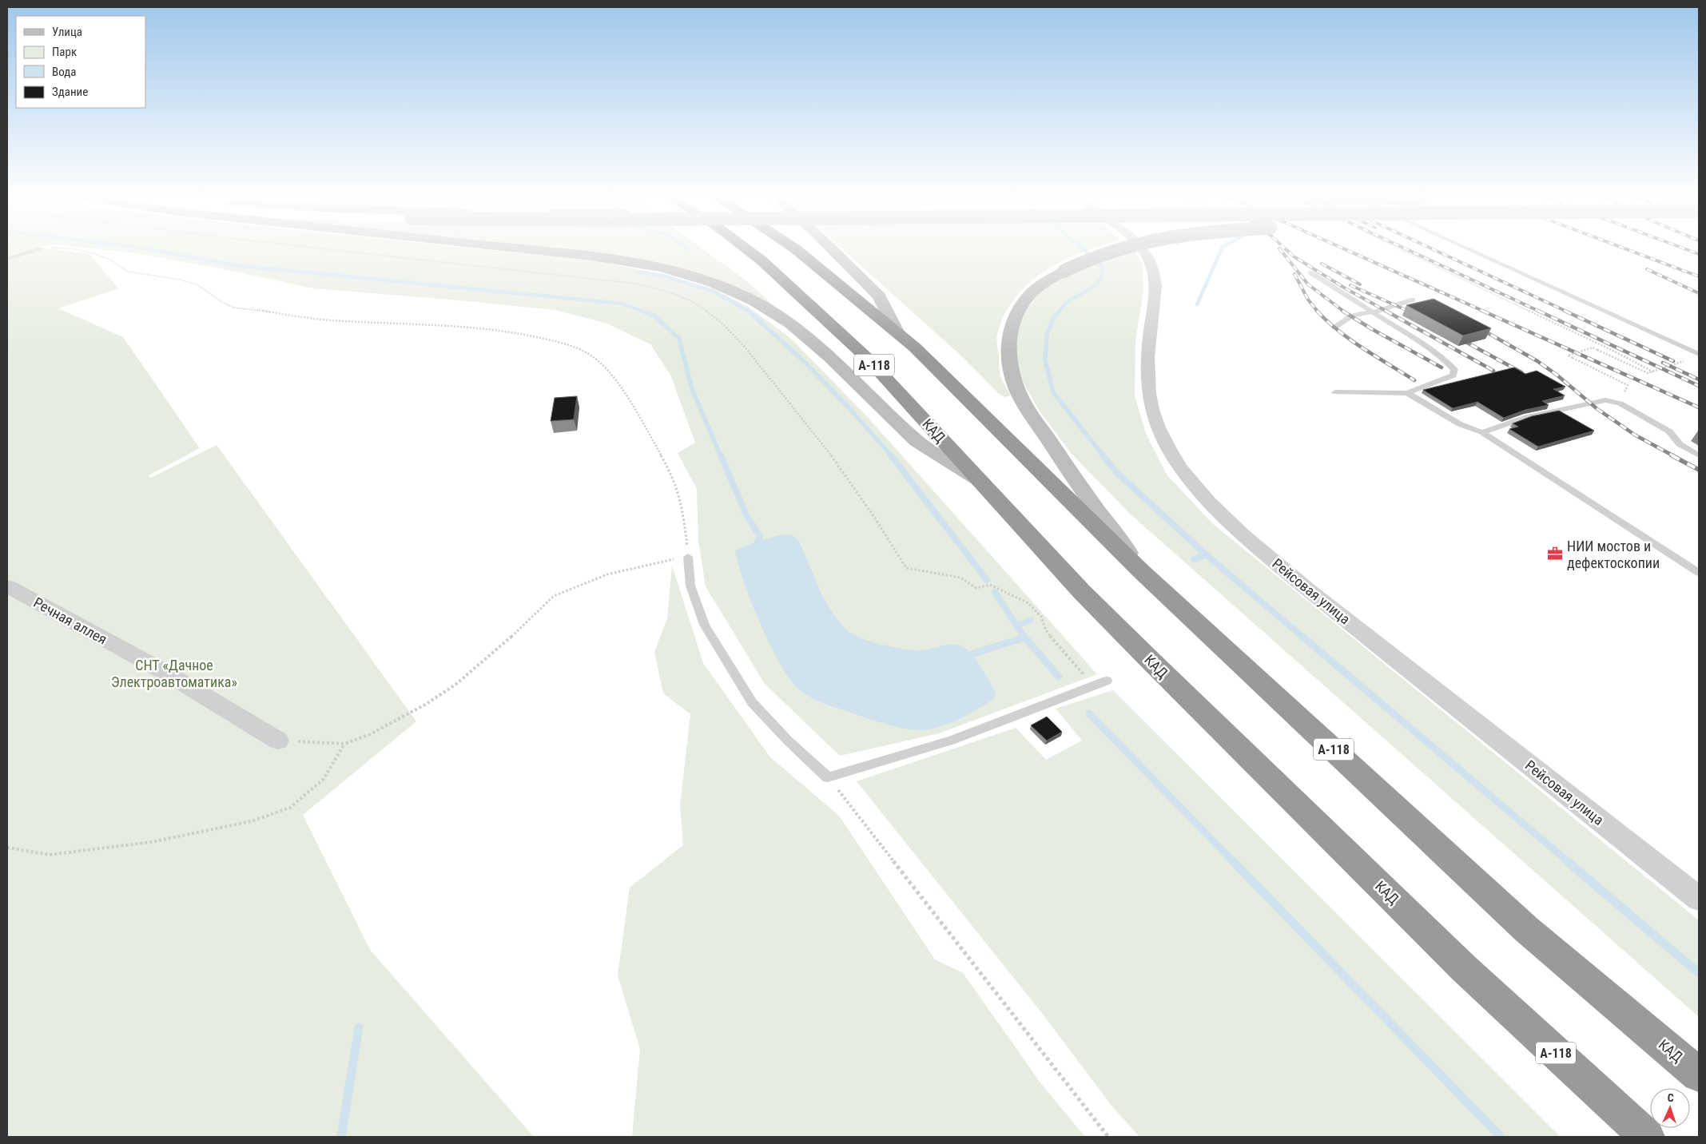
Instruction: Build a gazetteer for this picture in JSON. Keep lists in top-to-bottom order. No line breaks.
{"streets":{"highway":["А-118","КАД"],"street":["Рейсовая улица","Речная аллея"]},"parks":["СНТ «Дачное Электроавтоматика»"],"places":{"office":["НИИ мостов и дефектоскопии"]},"legend":["Улица","Парк","Вода","Здание"],"north":"top"}
